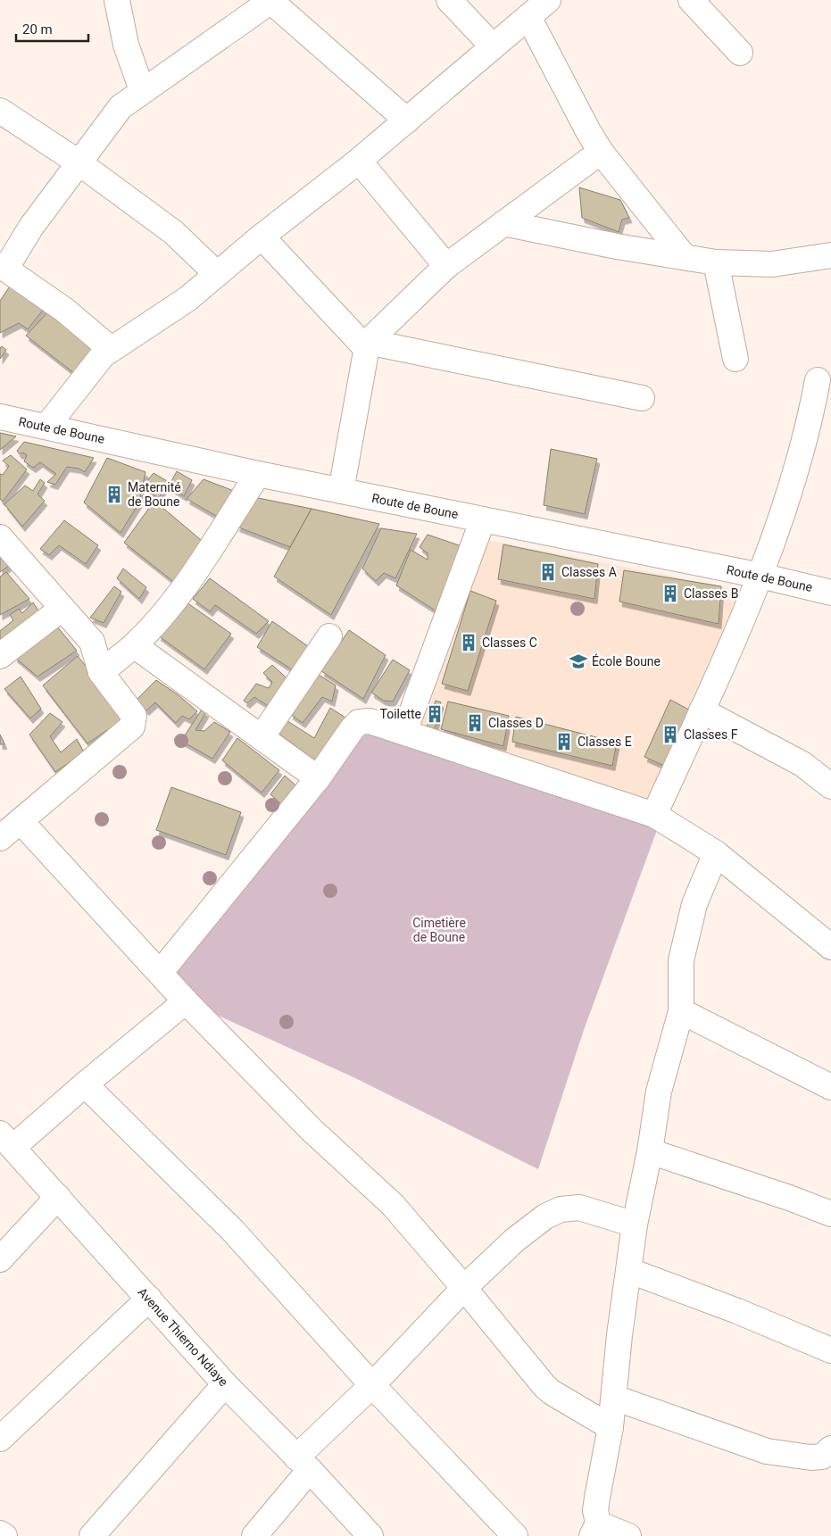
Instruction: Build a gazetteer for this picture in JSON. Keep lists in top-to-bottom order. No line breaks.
{"streets":{"street":["Route de Boune","Avenue Thierno Ndiaye"]},"parks":["Cimetière de Boune"],"places":{"building":["Maternité de Boune","Classes A","Classes B","Classes C","Toilette","Classes D","Classes F","Classes E"],"school or university":["École Boune"]},"scale_bar":"20 m"}
